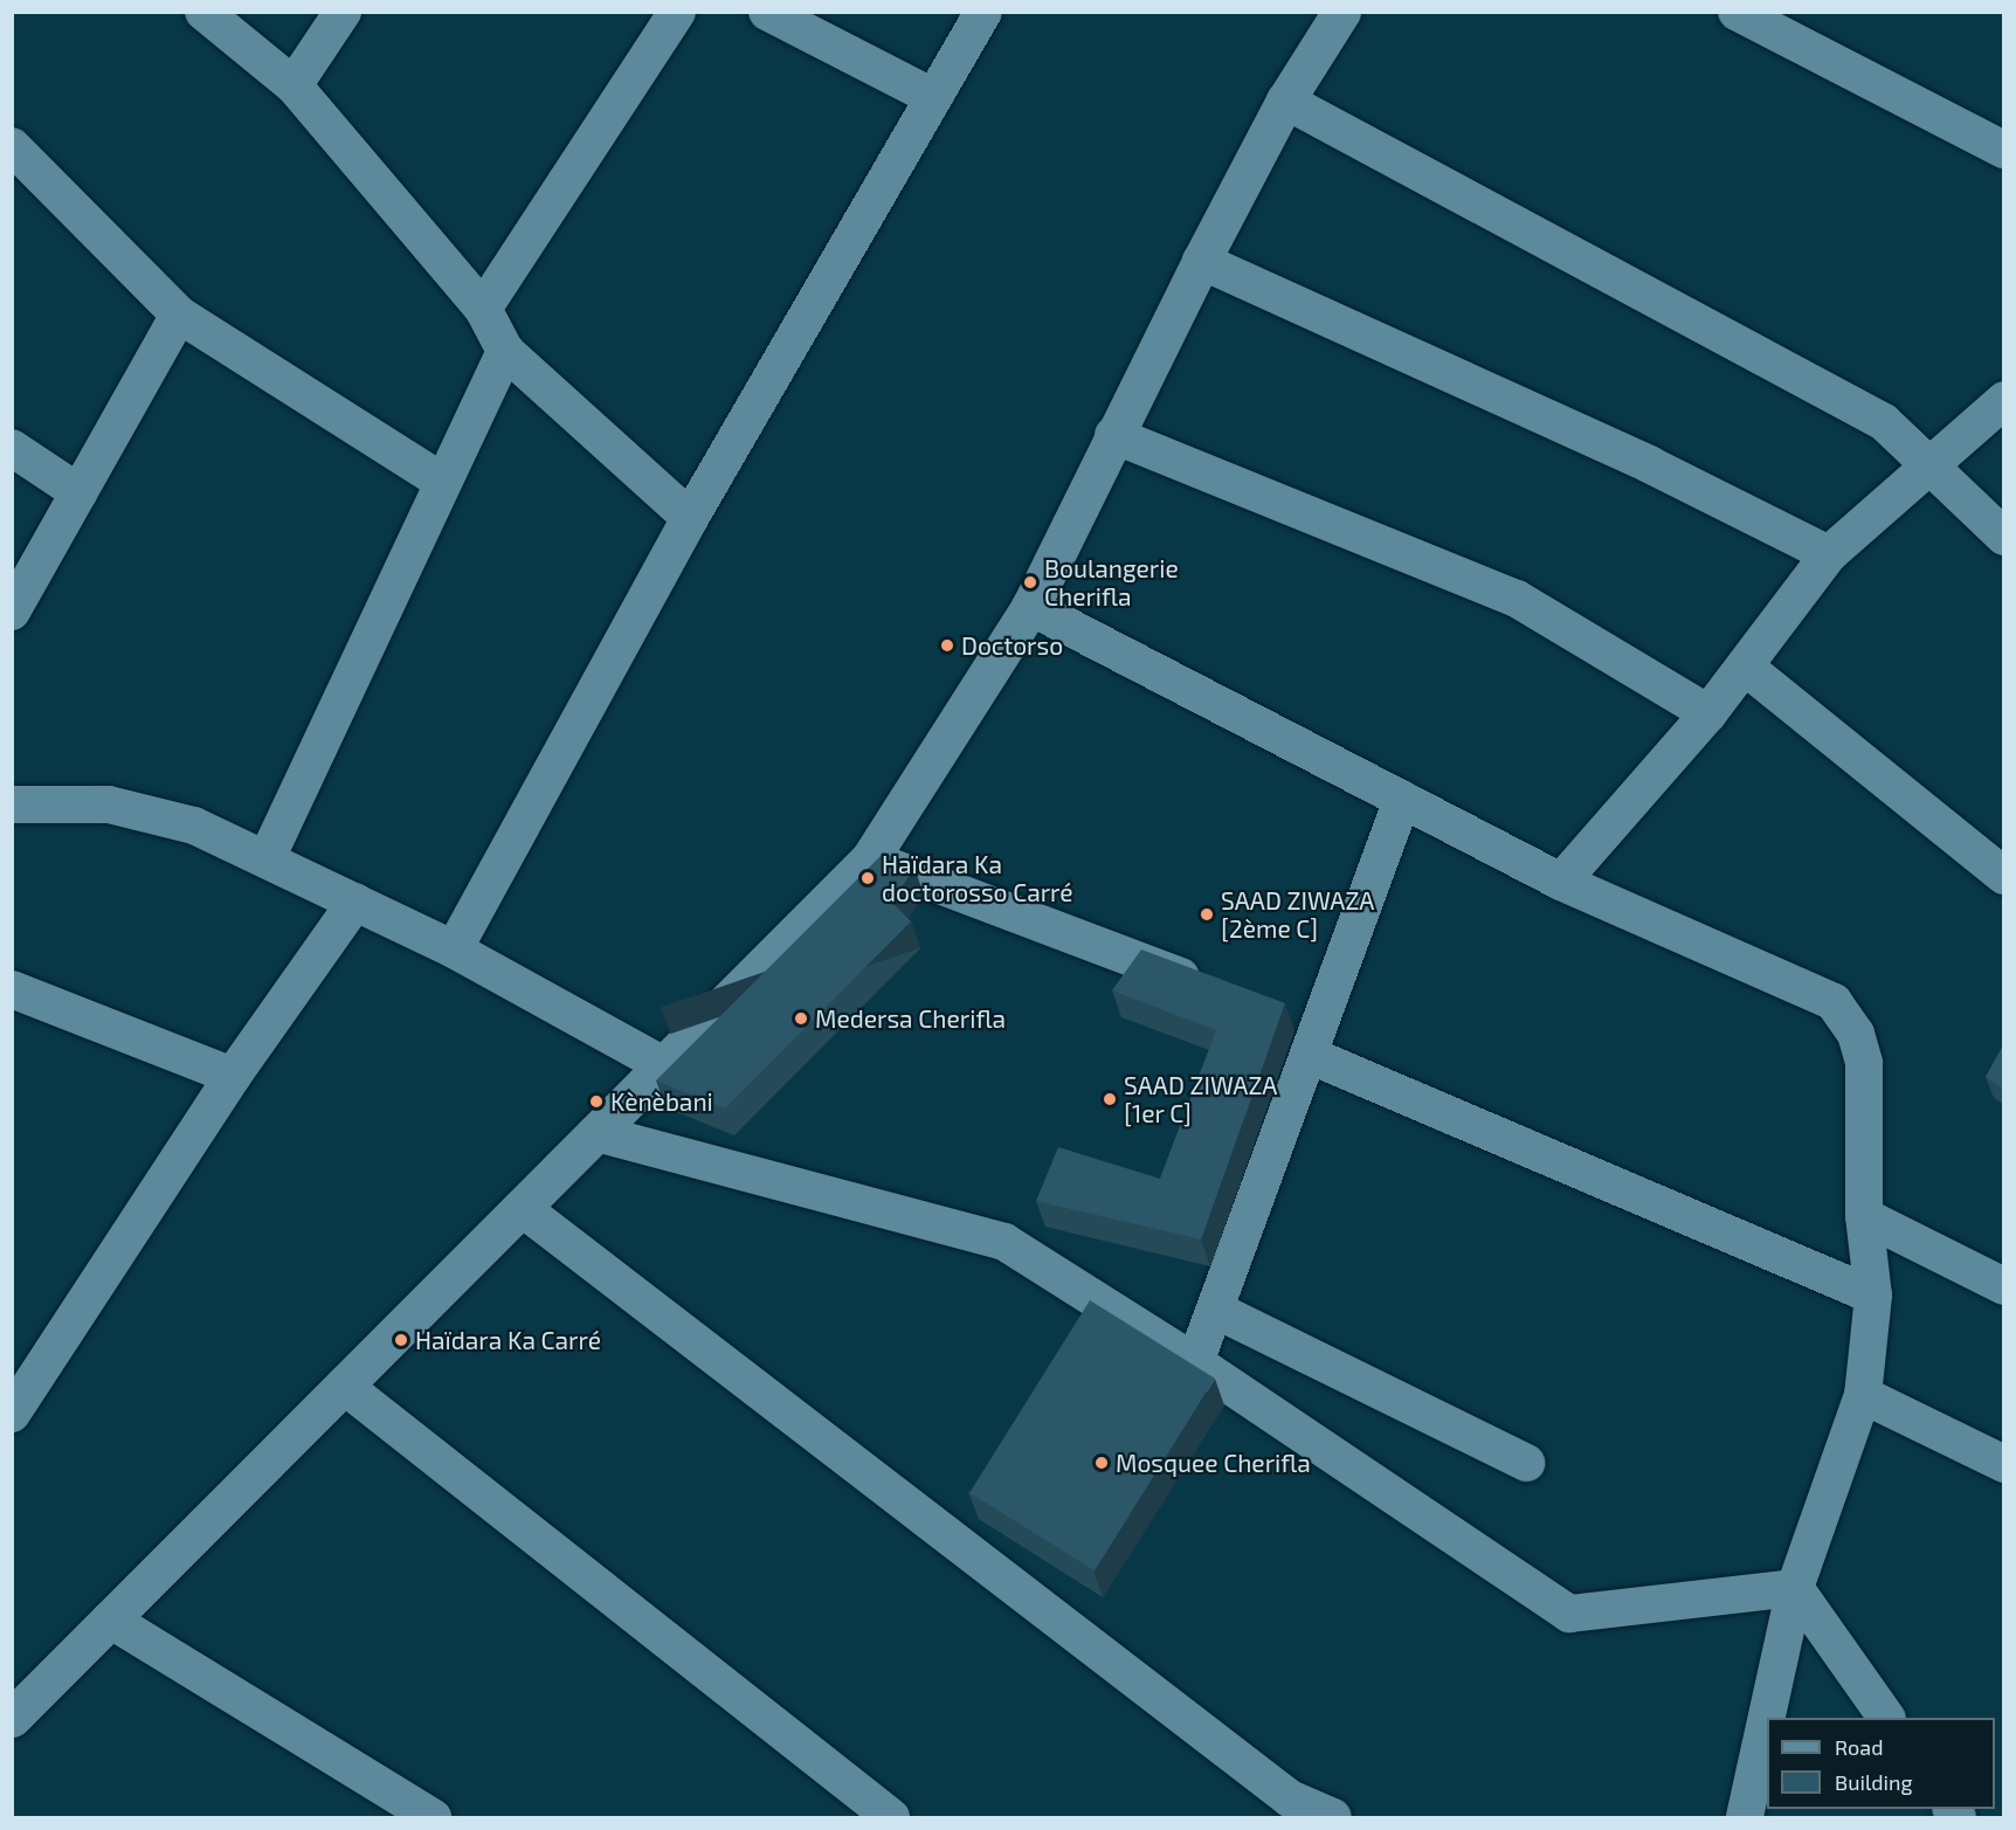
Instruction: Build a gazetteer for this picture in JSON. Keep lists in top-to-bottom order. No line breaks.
{"places":["Boulangerie Cherifla","Doctorso","Haïdara Ka doctorosso Carré","SAAD ZIWAZA [2ème C]","Medersa Cherifla","SAAD ZIWAZA [1er C]","Kènèbani","Haïdara Ka Carré","Mosquee Cherifla"],"legend":["Road","Building"]}
